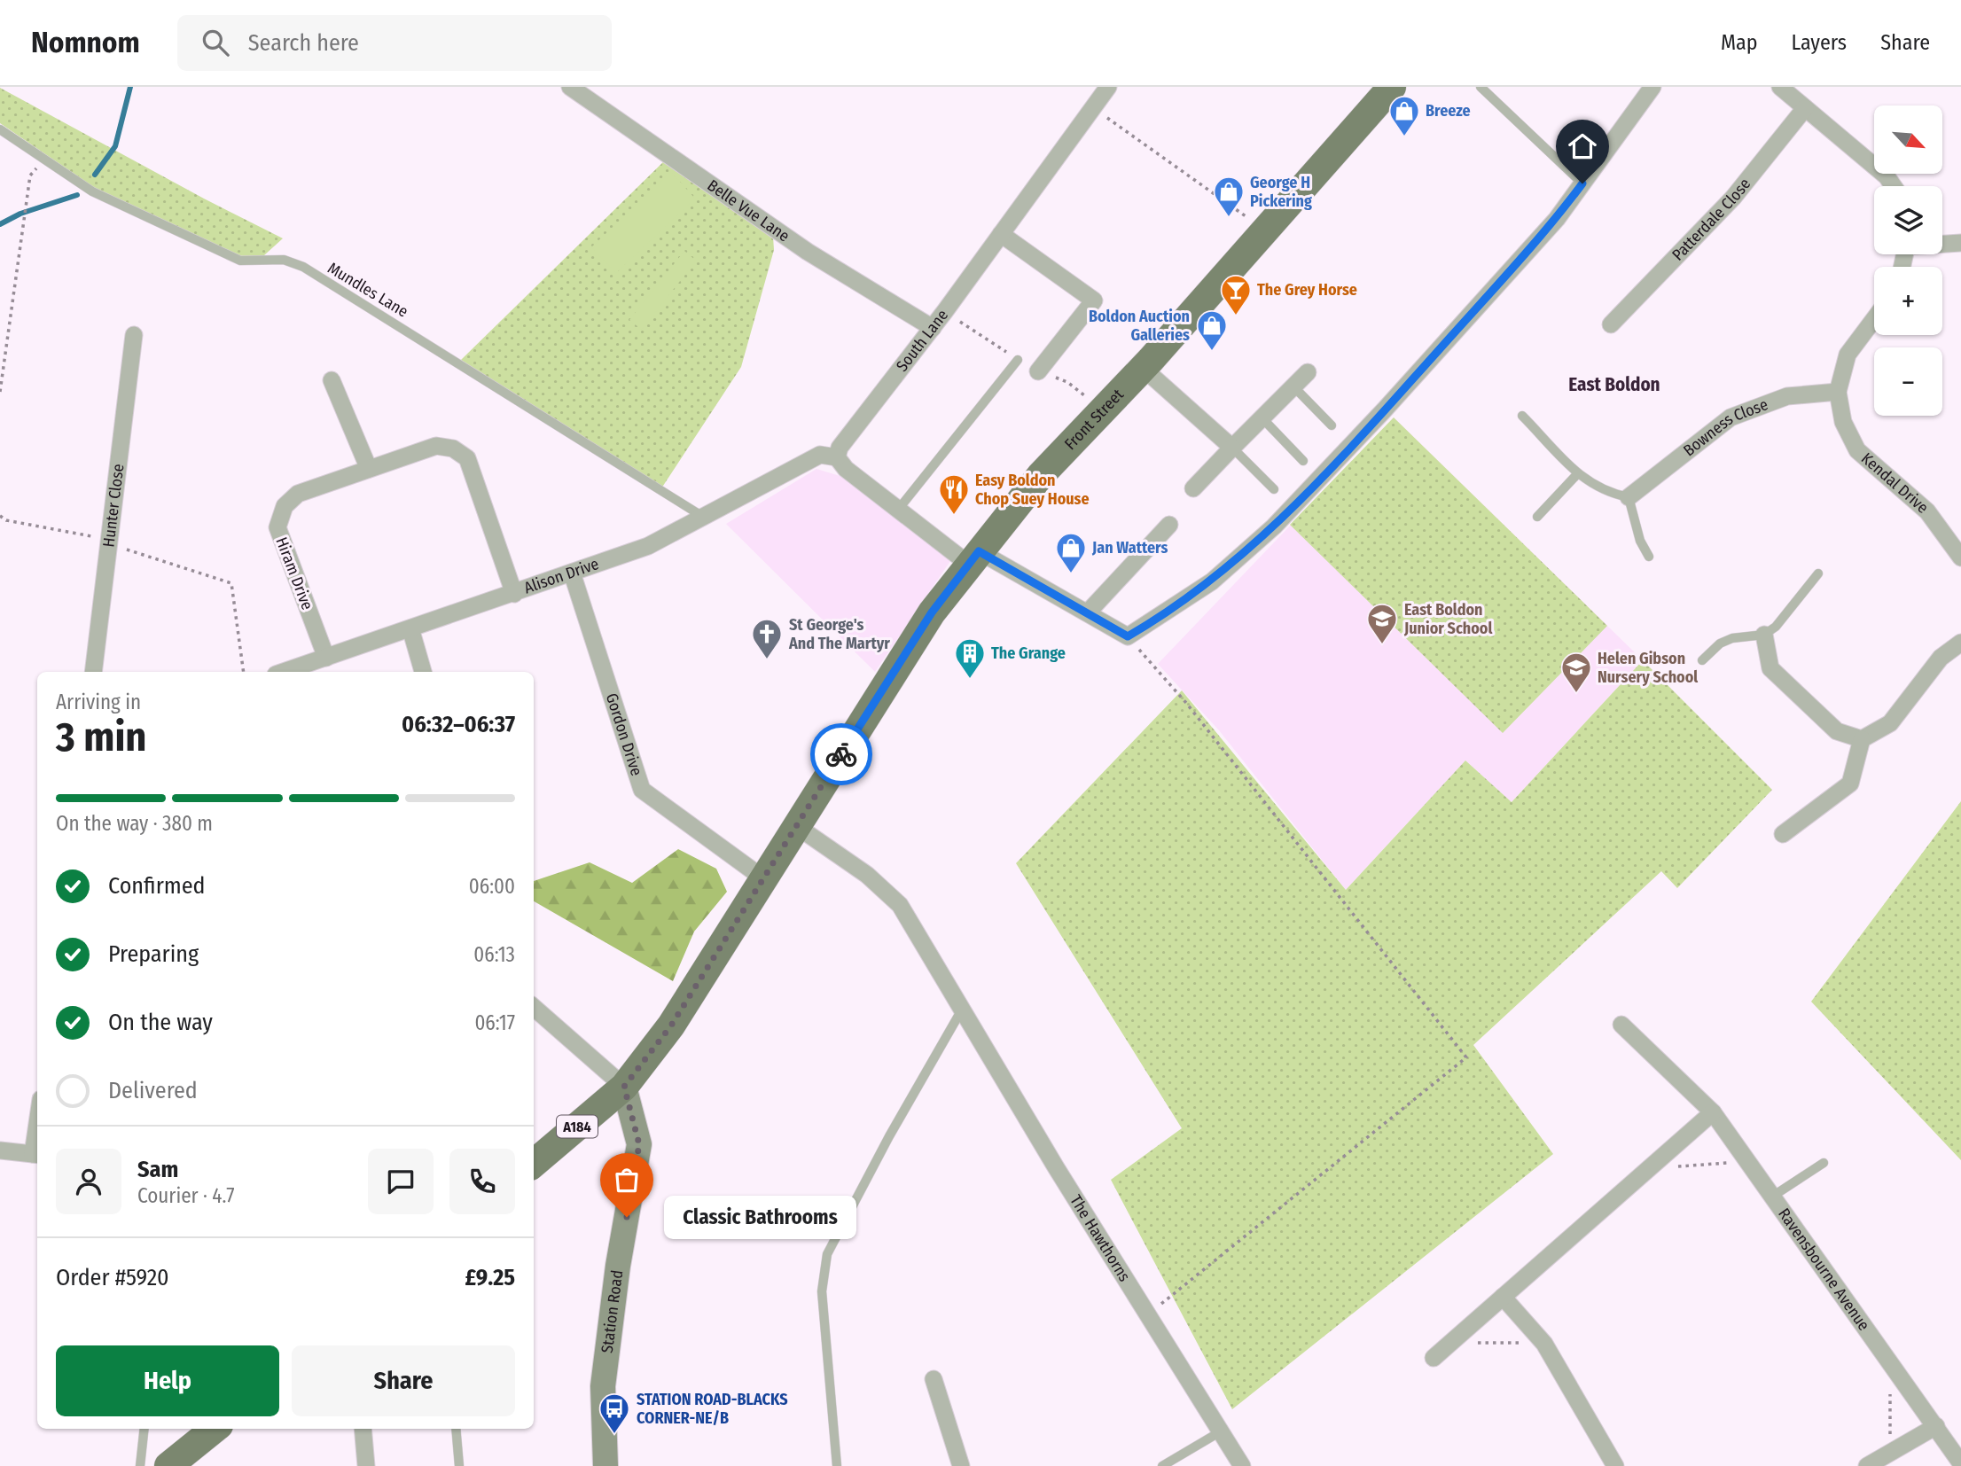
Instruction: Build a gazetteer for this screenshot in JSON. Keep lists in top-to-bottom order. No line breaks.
{"streets":{"main road":["Front Street","A184","Station Road"],"street":["Belle Vue Lane","Patterdale Close","South Lane","Bowness Close","Kendal Drive","Hunter Close","Hiram Drive","Alison Drive","Gordon Drive","The Hawthorns","Ravensbourne Avenue"],"lane":["Mundles Lane"]},"crossings":[["Belle Vue Lane","South Lane"],["Mundles Lane","Alison Drive"],["South Lane","Alison Drive"],["Front Street","Gordon Drive"],["Front Street","A184"],["Front Street","The Hawthorns"],["Front Street","Station Road"],["Bowness Close","Kendal Drive"],["Hiram Drive","Alison Drive"],["Alison Drive","Gordon Drive"],["A184","Station Road"]],"districts":["East Boldon"],"places":{"shop":["Breeze","George H Pickering","Boldon Auction Galleries","Jan Watters"],"bar":["The Grey Horse"],"restaurant":["Easy Boldon Chop Suey House"],"school or university":["East Boldon Junior School","Helen Gibson Nursery School"],"church":["St George's And The Martyr"],"building":["The Grange"],"other":["Classic Bathrooms"],"bus stop":["STATION ROAD-BLACKS CORNER-NE/B"]},"north":"bottom right","page":{"header":"Nomnom","search":"Search here","nav":["Map","Layers","Share"],"map_buttons":["+","−"],"heading":["3 min","Arriving in","06:32–06:37"],"panel":["Sam","Courier · 4.7","Order #5920","£9.25"],"bar":"On the way · 380 m","list":[["Confirmed","06:00"],["Preparing","06:13"],["On the way","06:17"],"Delivered"],"bubble":"Classic Bathrooms","buttons":["Help","Share"]}}
